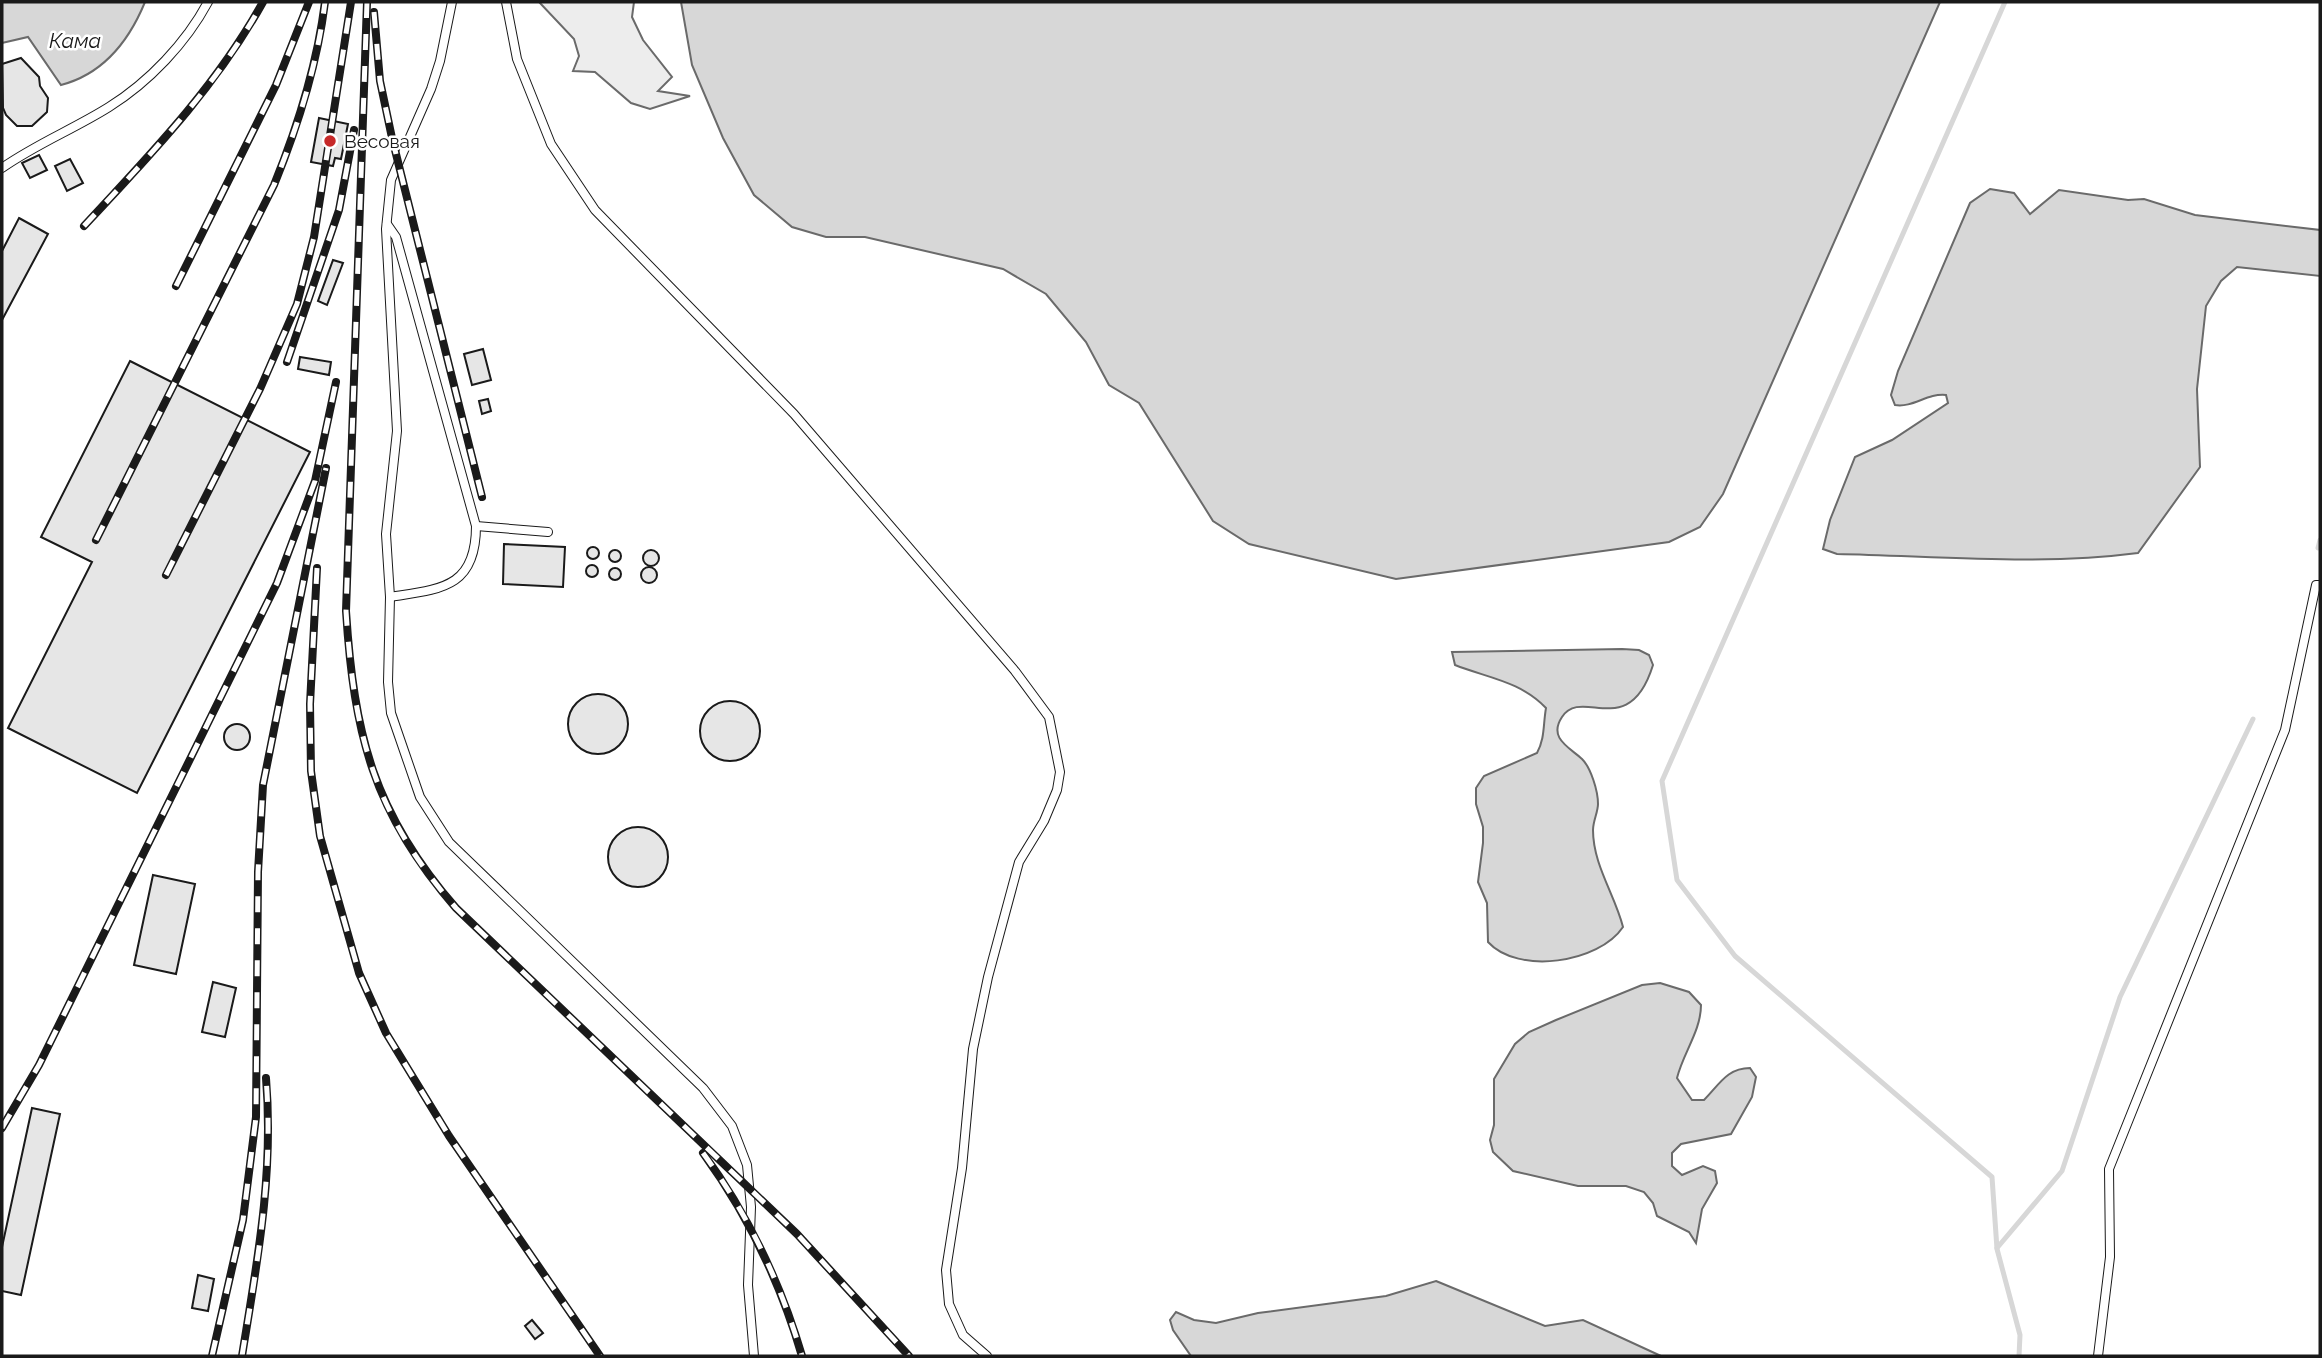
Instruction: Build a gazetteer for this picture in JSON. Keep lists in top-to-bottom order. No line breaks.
{"water":["Кама"],"places":["Весовая"]}
